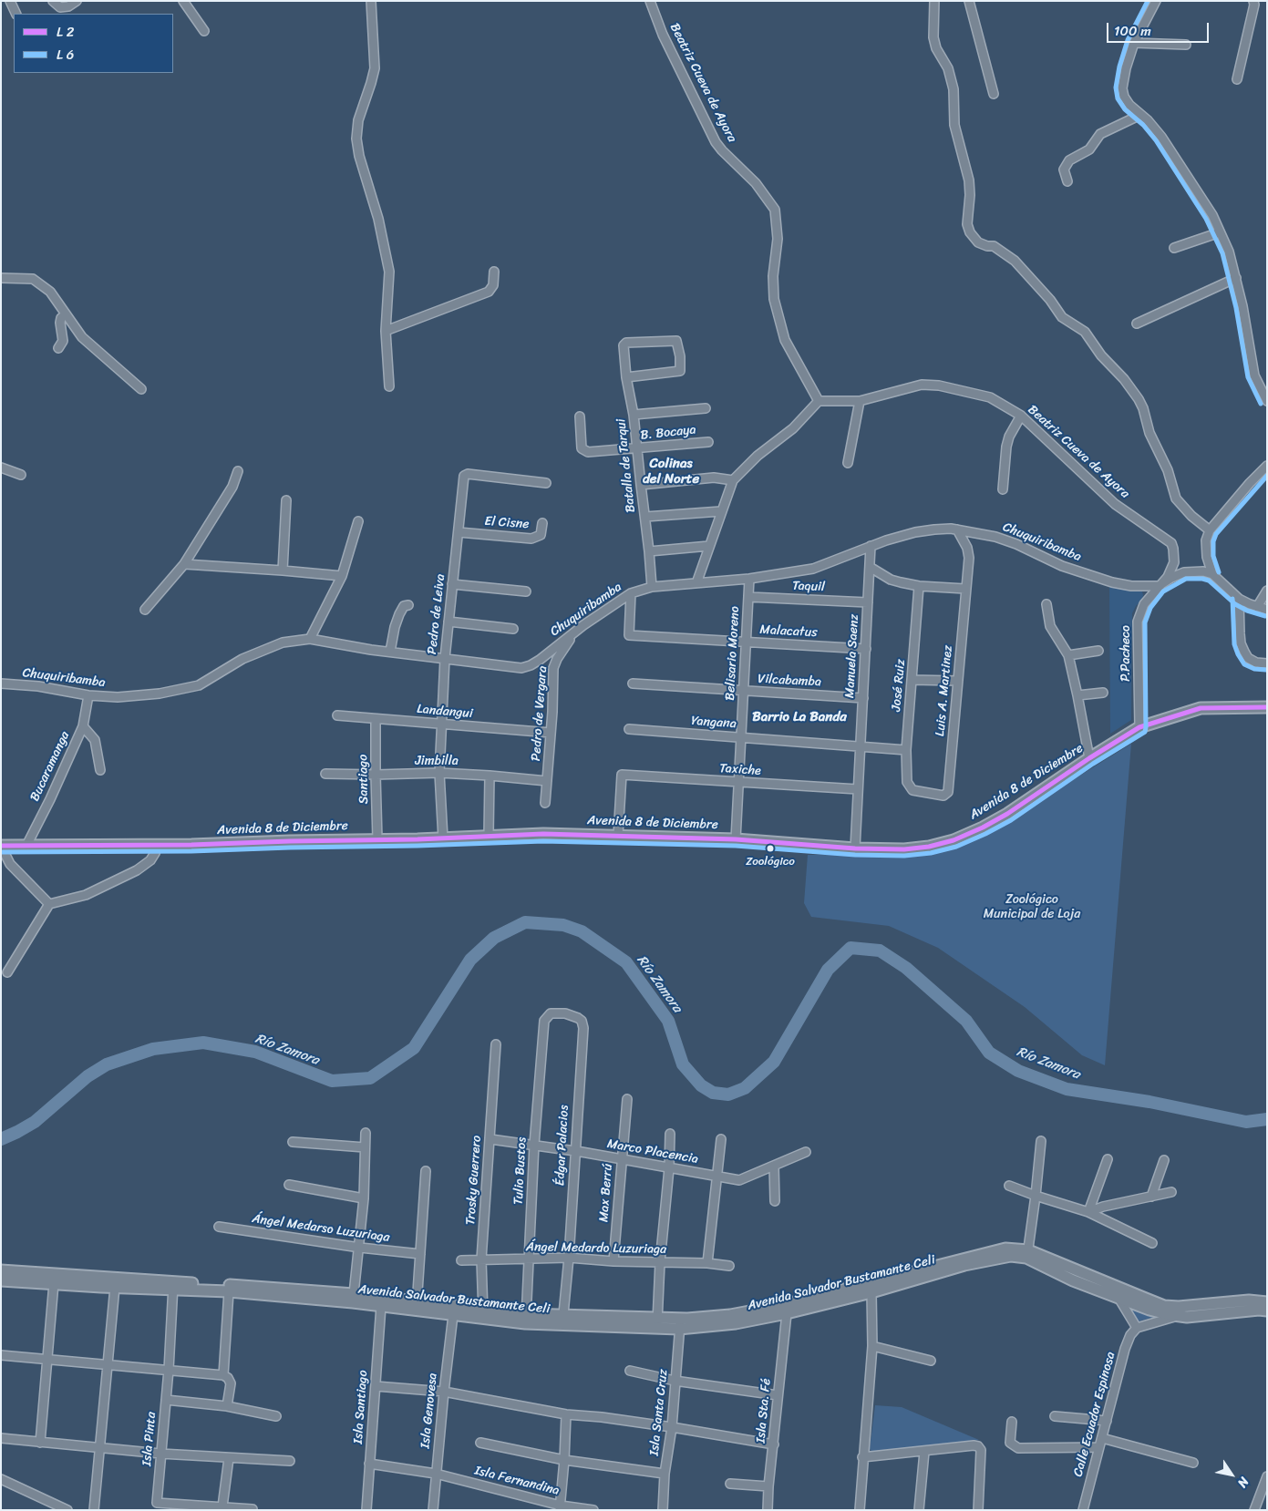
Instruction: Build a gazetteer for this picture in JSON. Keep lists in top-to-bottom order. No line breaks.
{"streets":{"main road":["Avenida 8 de Diciembre","Avenida Salvador Bustamante Celi"],"street":["Beatriz Cueva de Ayora","B. Bocaya","Batalla de Tarqui","El Cisne","Chuquiribamba","Taquil","Pedro de Leiva","Malacatus","Belisario Moreno","P.Pacheco","Manuela Saenz","Vilcabamba","José Ruiz","Luis A. Martinez","Landangui","Pedro de Vergara","Yangana","Jimbilla","Bucaramanga","Taxiche","Santiago","Édgar Palacios","Marco Placencia","Tulio Bustos","Trosky Guerrero","Max Berrú","Ángel Medarso Luzuriaga","Ángel Medardo Luzuriaga","Isla Santiago","Isla Genovesa","Isla Sta. Fé","Isla Santa Cruz","Calle Ecuador Espinosa","Isla Pinta","Isla Fernandina"]},"crossings":[["Beatriz Cueva de Ayora","Chuquiribamba"],["Beatriz Cueva de Ayora","P.Pacheco"],["B. Bocaya","Batalla de Tarqui"],["Batalla de Tarqui","Chuquiribamba"],["El Cisne","Pedro de Leiva"],["Chuquiribamba","Pedro de Leiva"],["Chuquiribamba","Malacatus"],["Chuquiribamba","Belisario Moreno"],["Chuquiribamba","P.Pacheco"],["Chuquiribamba","Manuela Saenz"],["Chuquiribamba","Luis A. Martinez"],["Chuquiribamba","Pedro de Vergara"],["Chuquiribamba","Bucaramanga"],["Taquil","Belisario Moreno"],["Taquil","Manuela Saenz"],["Pedro de Leiva","Landangui"],["Pedro de Leiva","Jimbilla"],["Pedro de Leiva","Avenida 8 de Diciembre"],["Malacatus","Belisario Moreno"],["Malacatus","Manuela Saenz"],["Belisario Moreno","Vilcabamba"],["Belisario Moreno","Yangana"],["Belisario Moreno","Taxiche"],["Belisario Moreno","Avenida 8 de Diciembre"],["P.Pacheco","Avenida 8 de Diciembre"],["Manuela Saenz","Vilcabamba"],["Manuela Saenz","Yangana"],["Manuela Saenz","Taxiche"],["Manuela Saenz","Avenida 8 de Diciembre"],["José Ruiz","Luis A. Martinez"],["José Ruiz","Yangana"],["Landangui","Pedro de Vergara"],["Landangui","Santiago"],["Pedro de Vergara","Jimbilla"],["Jimbilla","Santiago"],["Bucaramanga","Avenida 8 de Diciembre"],["Taxiche","Avenida 8 de Diciembre"],["Santiago","Avenida 8 de Diciembre"],["Édgar Palacios","Marco Placencia"],["Édgar Palacios","Tulio Bustos"],["Édgar Palacios","Ángel Medardo Luzuriaga"],["Édgar Palacios","Avenida Salvador Bustamante Celi"],["Marco Placencia","Tulio Bustos"],["Marco Placencia","Trosky Guerrero"],["Marco Placencia","Max Berrú"],["Tulio Bustos","Ángel Medardo Luzuriaga"],["Tulio Bustos","Avenida Salvador Bustamante Celi"],["Trosky Guerrero","Ángel Medardo Luzuriaga"],["Trosky Guerrero","Avenida Salvador Bustamante Celi"],["Max Berrú","Ángel Medardo Luzuriaga"],["Avenida Salvador Bustamante Celi","Isla Santiago"],["Avenida Salvador Bustamante Celi","Isla Genovesa"],["Avenida Salvador Bustamante Celi","Isla Sta. Fé"],["Avenida Salvador Bustamante Celi","Isla Santa Cruz"],["Avenida Salvador Bustamante Celi","Isla Pinta"],["Isla Santiago","Isla Fernandina"],["Isla Genovesa","Isla Fernandina"]],"districts":["Colinas del Norte","Barrio La Banda"],"water":["Río Zamora"],"parks":["Zoológico Municipal de Loja"],"places":["Zoológico"],"legend":["L 2","L 6"],"scale_bar":"100 m","north":"bottom right"}
